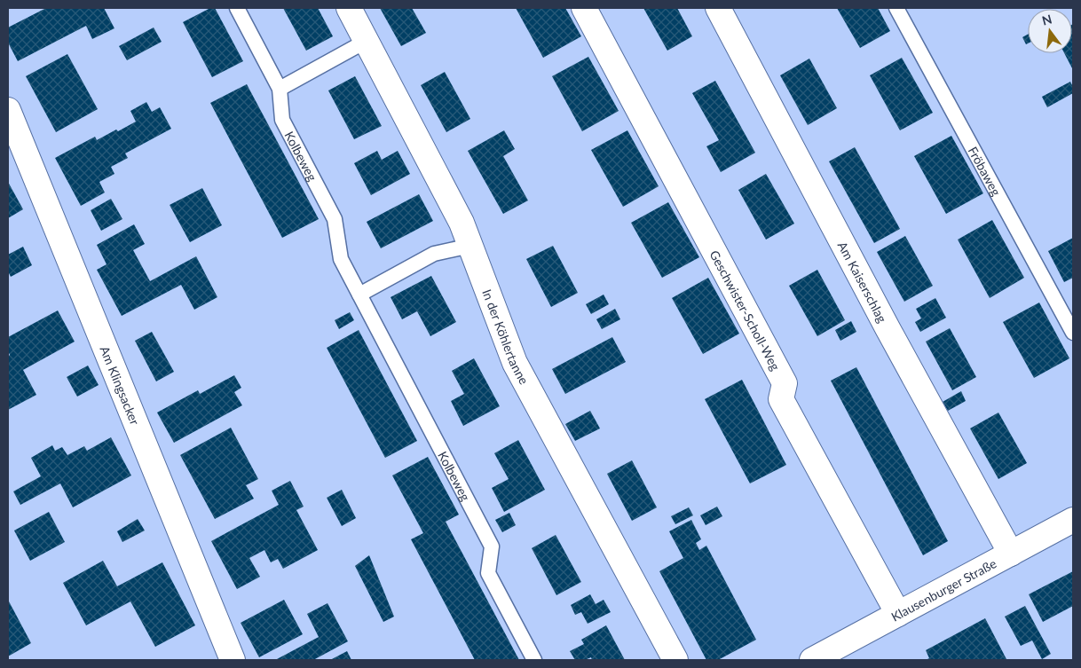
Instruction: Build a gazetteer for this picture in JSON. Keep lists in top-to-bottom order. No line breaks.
{"streets":{"street":["Am Kaiserschlag","Geschwister-Scholl-Weg","In der Köhlertanne","Am Klingsacker","Klausenburger Straße"],"lane":["Kolbeweg","Fröbaweg"]},"crossings":[["Am Kaiserschlag","Klausenburger Straße"],["Geschwister-Scholl-Weg","Klausenburger Straße"]],"north":"top"}
